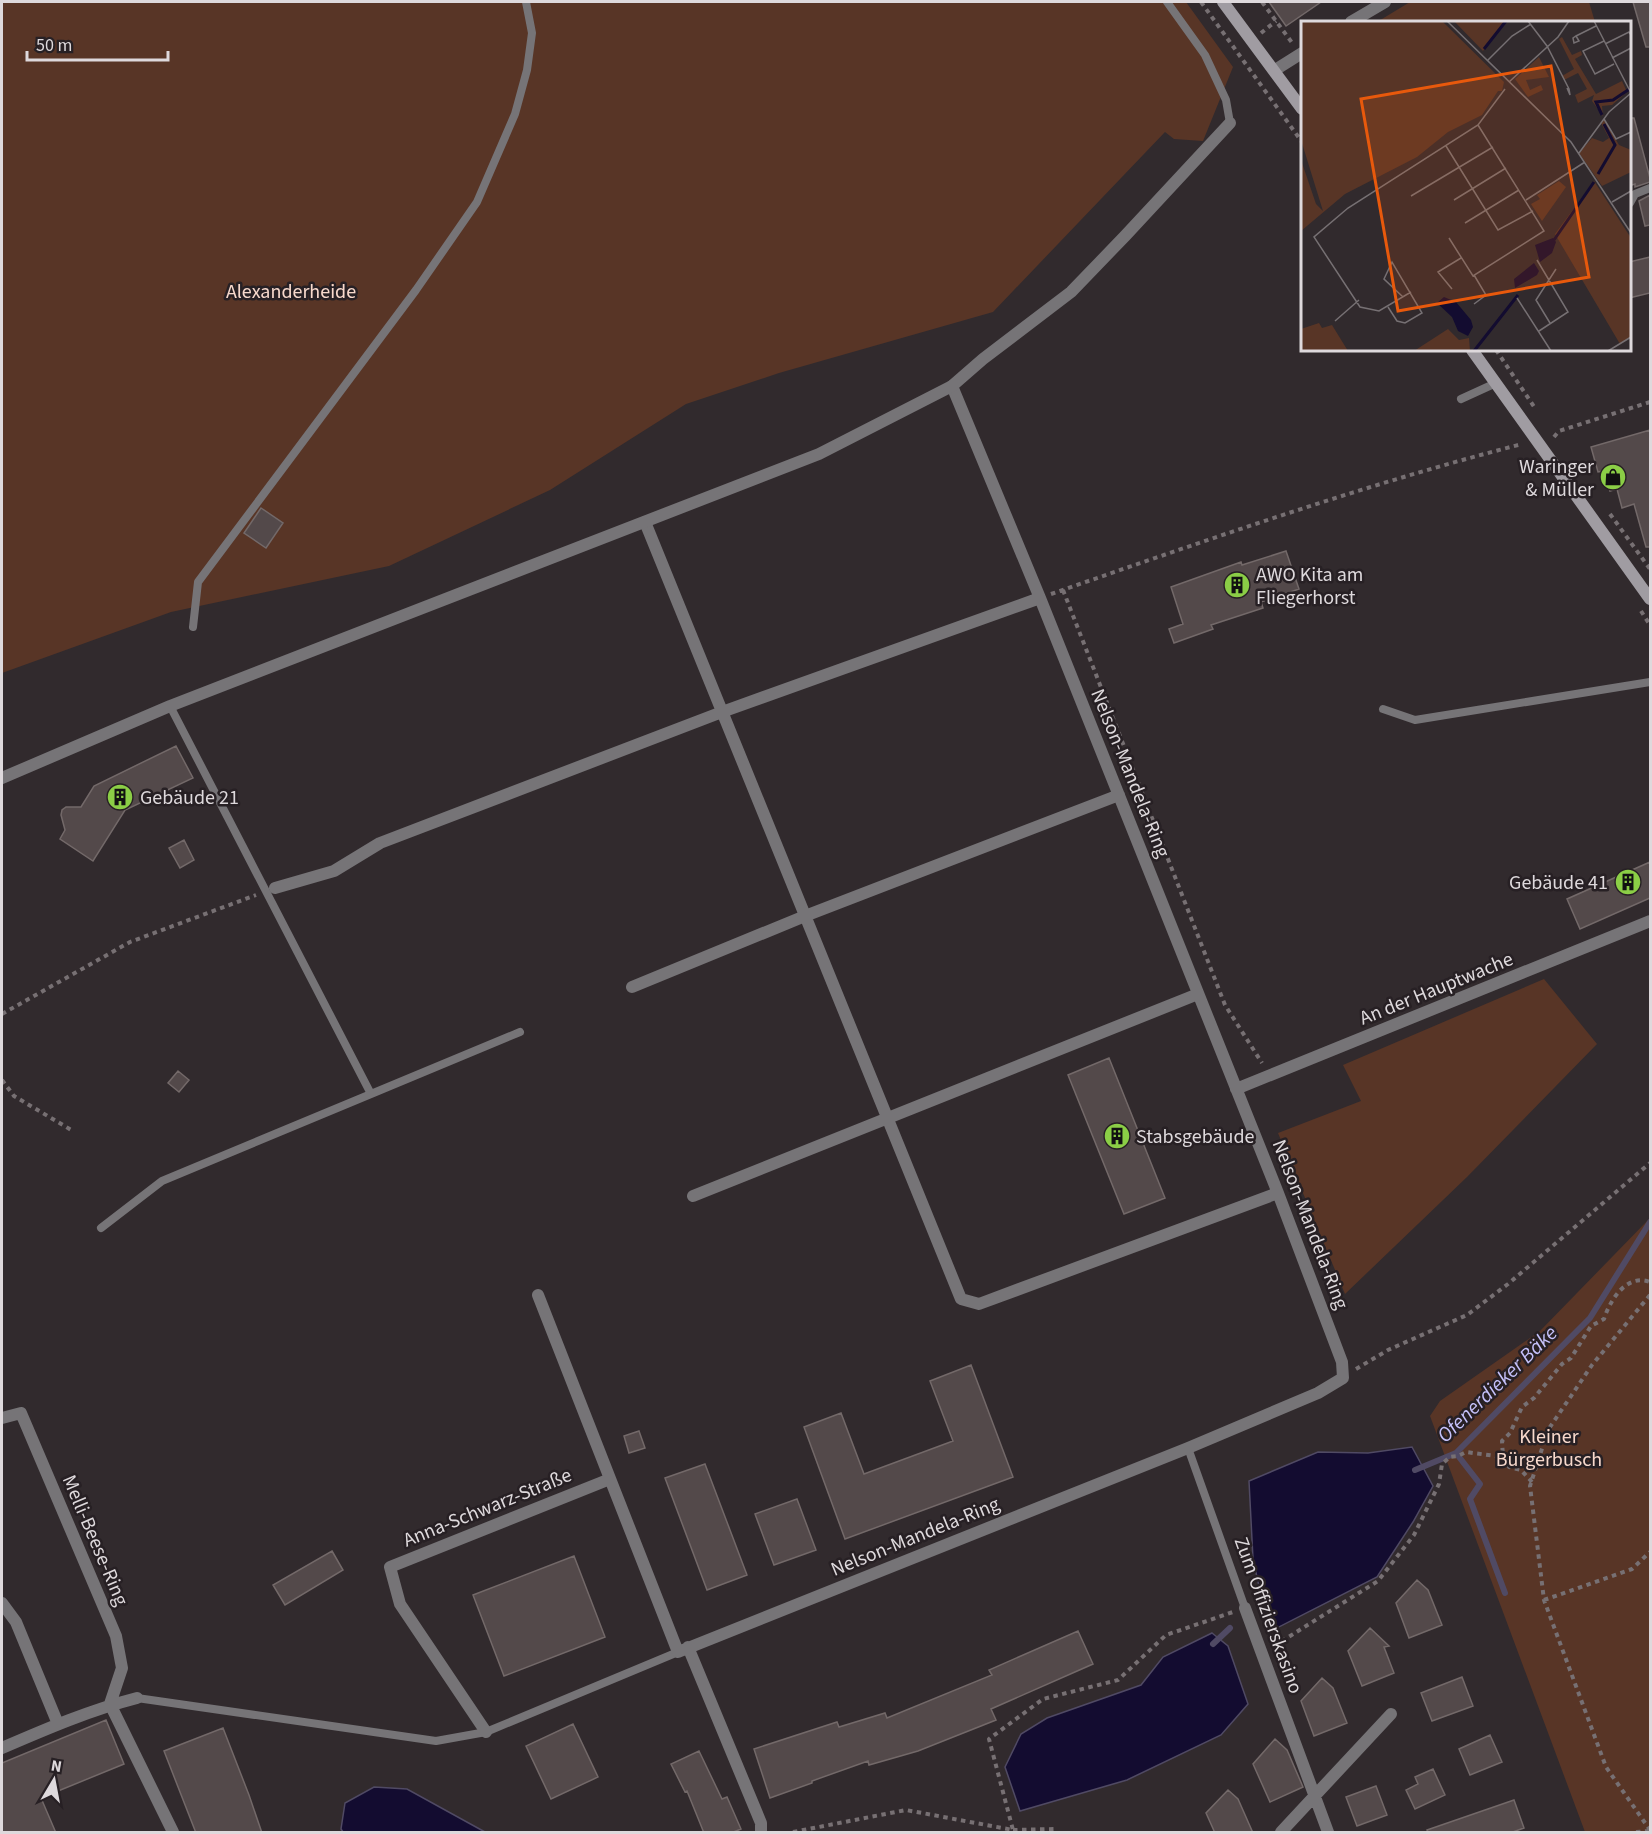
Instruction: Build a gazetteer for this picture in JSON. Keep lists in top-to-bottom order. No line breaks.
{"streets":{"street":["Nelson-Mandela-Ring","An der Hauptwache","Anna-Schwarz-Straße","Melli-Beese-Ring","Zum Offizierskasino"]},"crossings":[["Nelson-Mandela-Ring","An der Hauptwache"],["Nelson-Mandela-Ring","Zum Offizierskasino"]],"water":["Ofenerdieker Bäke"],"parks":["Alexanderheide","Kleiner Bürgerbusch"],"places":{"shop":["Waringer & Müller"],"building":["AWO Kita am Fliegerhorst","Gebäude 21","Gebäude 41","Stabsgebäude"]},"scale_bar":"50 m","north":"top"}
